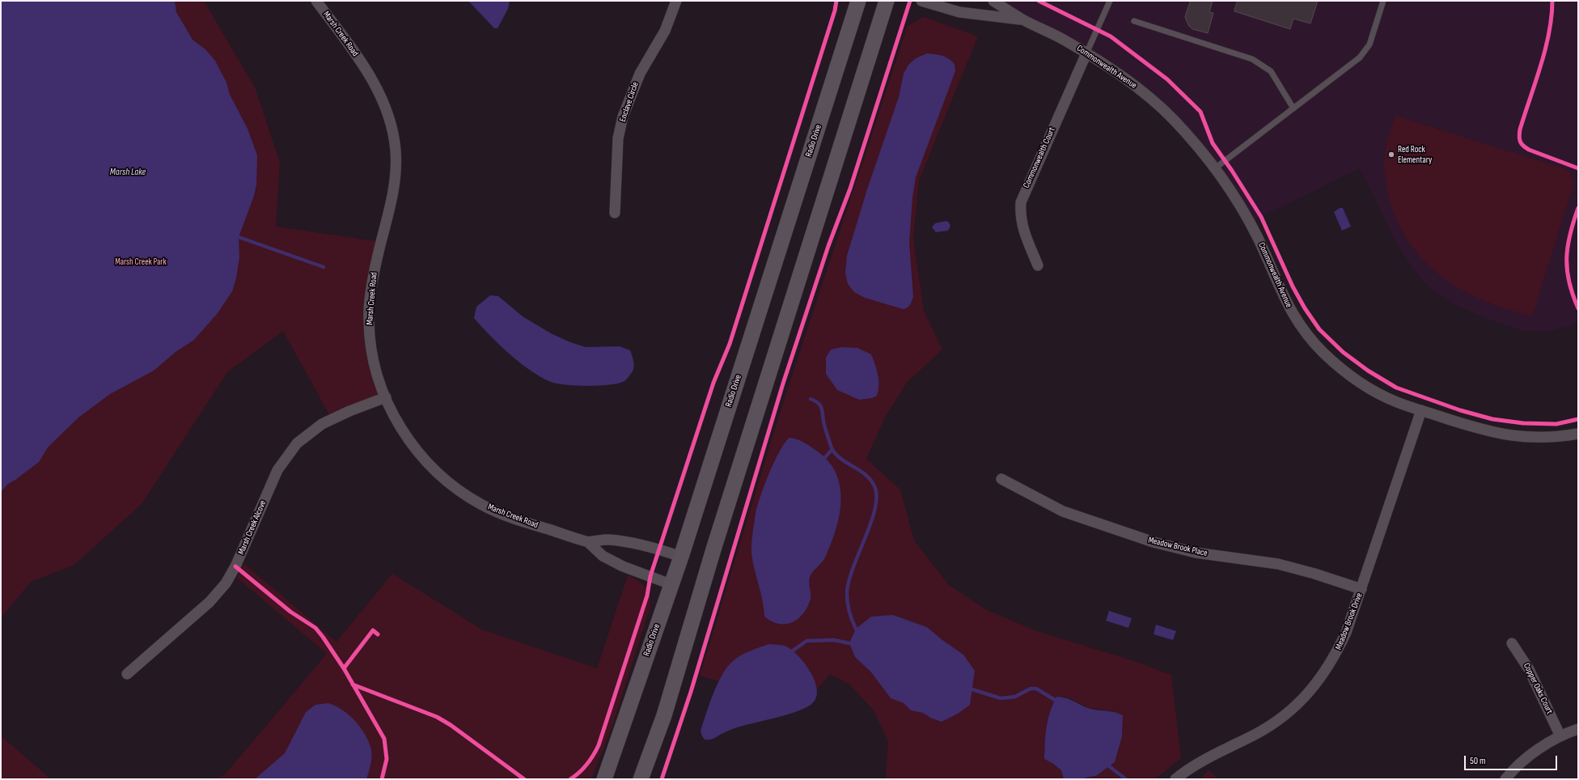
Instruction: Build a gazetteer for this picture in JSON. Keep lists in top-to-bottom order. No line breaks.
{"streets":{"main road":["Radio Drive"],"street":["Marsh Creek Road","Commonwealth Avenue","Enclave Circle","Commonwealth Court","Marsh Creek Alcove","Meadow Brook Place","Meadow Brook Drive","Copper Oaks Court"]},"crossings":[["Marsh Creek Road","Radio Drive"],["Marsh Creek Road","Marsh Creek Alcove"],["Commonwealth Avenue","Commonwealth Court"],["Commonwealth Avenue","Meadow Brook Drive"],["Meadow Brook Place","Meadow Brook Drive"]],"water":["Marsh Lake"],"parks":["Marsh Creek Park"],"places":["Red Rock Elementary"],"scale_bar":"50 m"}
